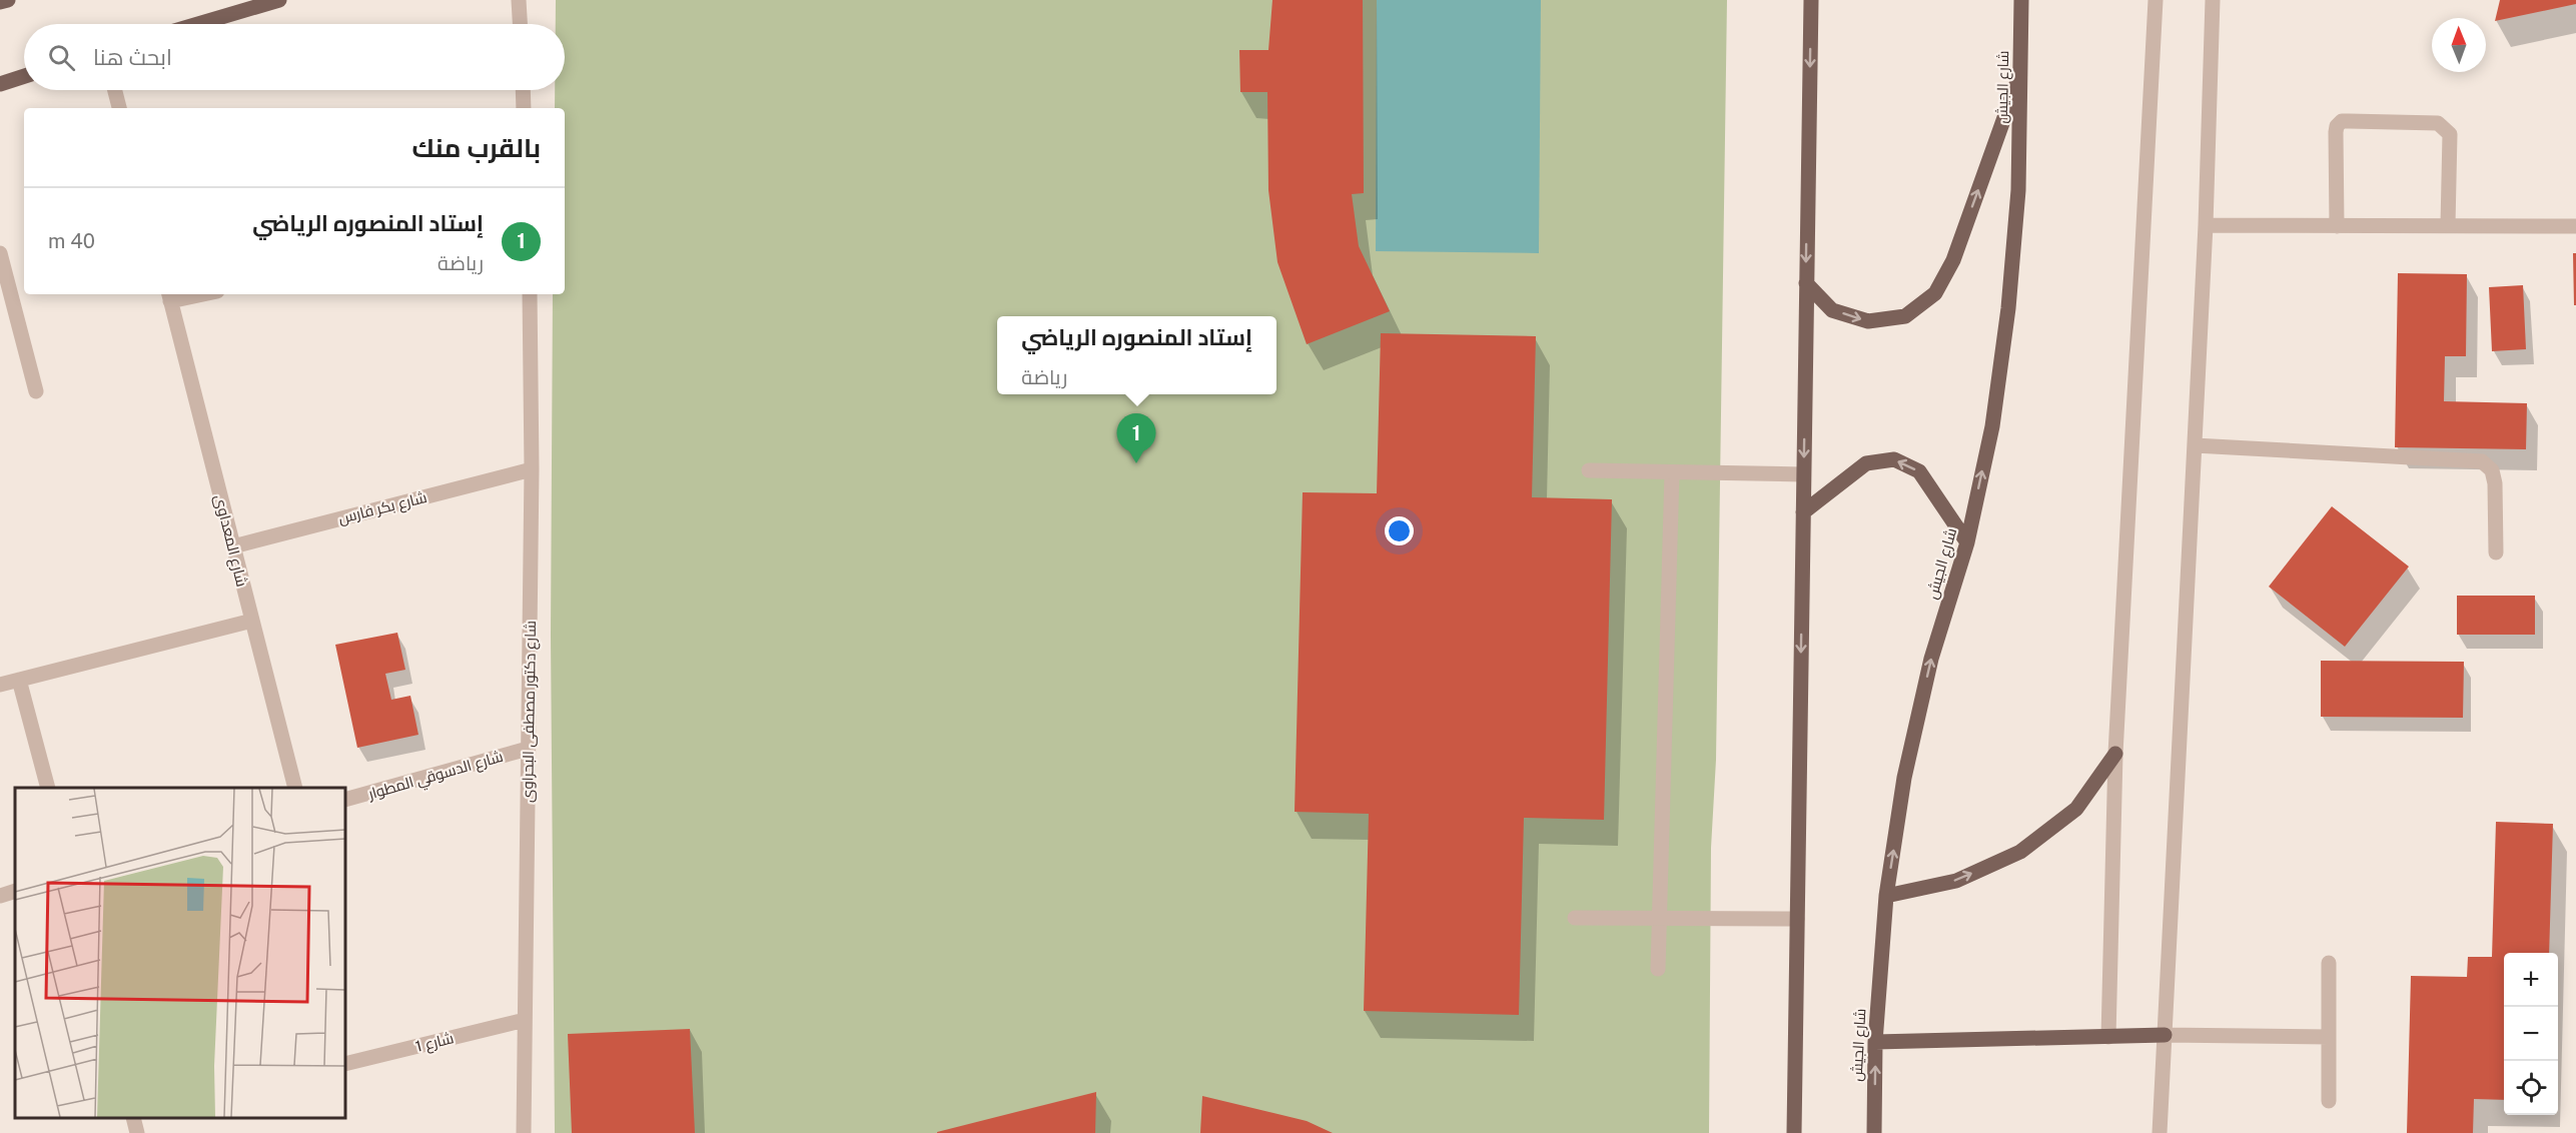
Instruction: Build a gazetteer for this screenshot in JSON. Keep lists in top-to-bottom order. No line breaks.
{"streets":{"main road":["شارع الجيش"],"street":["شارع بكر فارس","شارع المعداوى","شارع دكتور مصطفى البحراوى","شارع الدسوقي المطوار","شارع 1"]},"crossings":[["شارع بكر فارس","شارع المعداوى"],["شارع بكر فارس","شارع دكتور مصطفى البحراوى"],["شارع دكتور مصطفى البحراوى","شارع الدسوقي المطوار"],["شارع دكتور مصطفى البحراوى","شارع 1"]],"north":"top","page":{"search":"ابحث هنا","heading":"بالقرب منك","list":[{"mark":"1","name":"إستاد المنصوره الرياضي","note":"رياضة","value":"40 m"}],"popup":["إستاد المنصوره الرياضي","رياضة"],"pins":"1","map_buttons":["+","−"]}}
